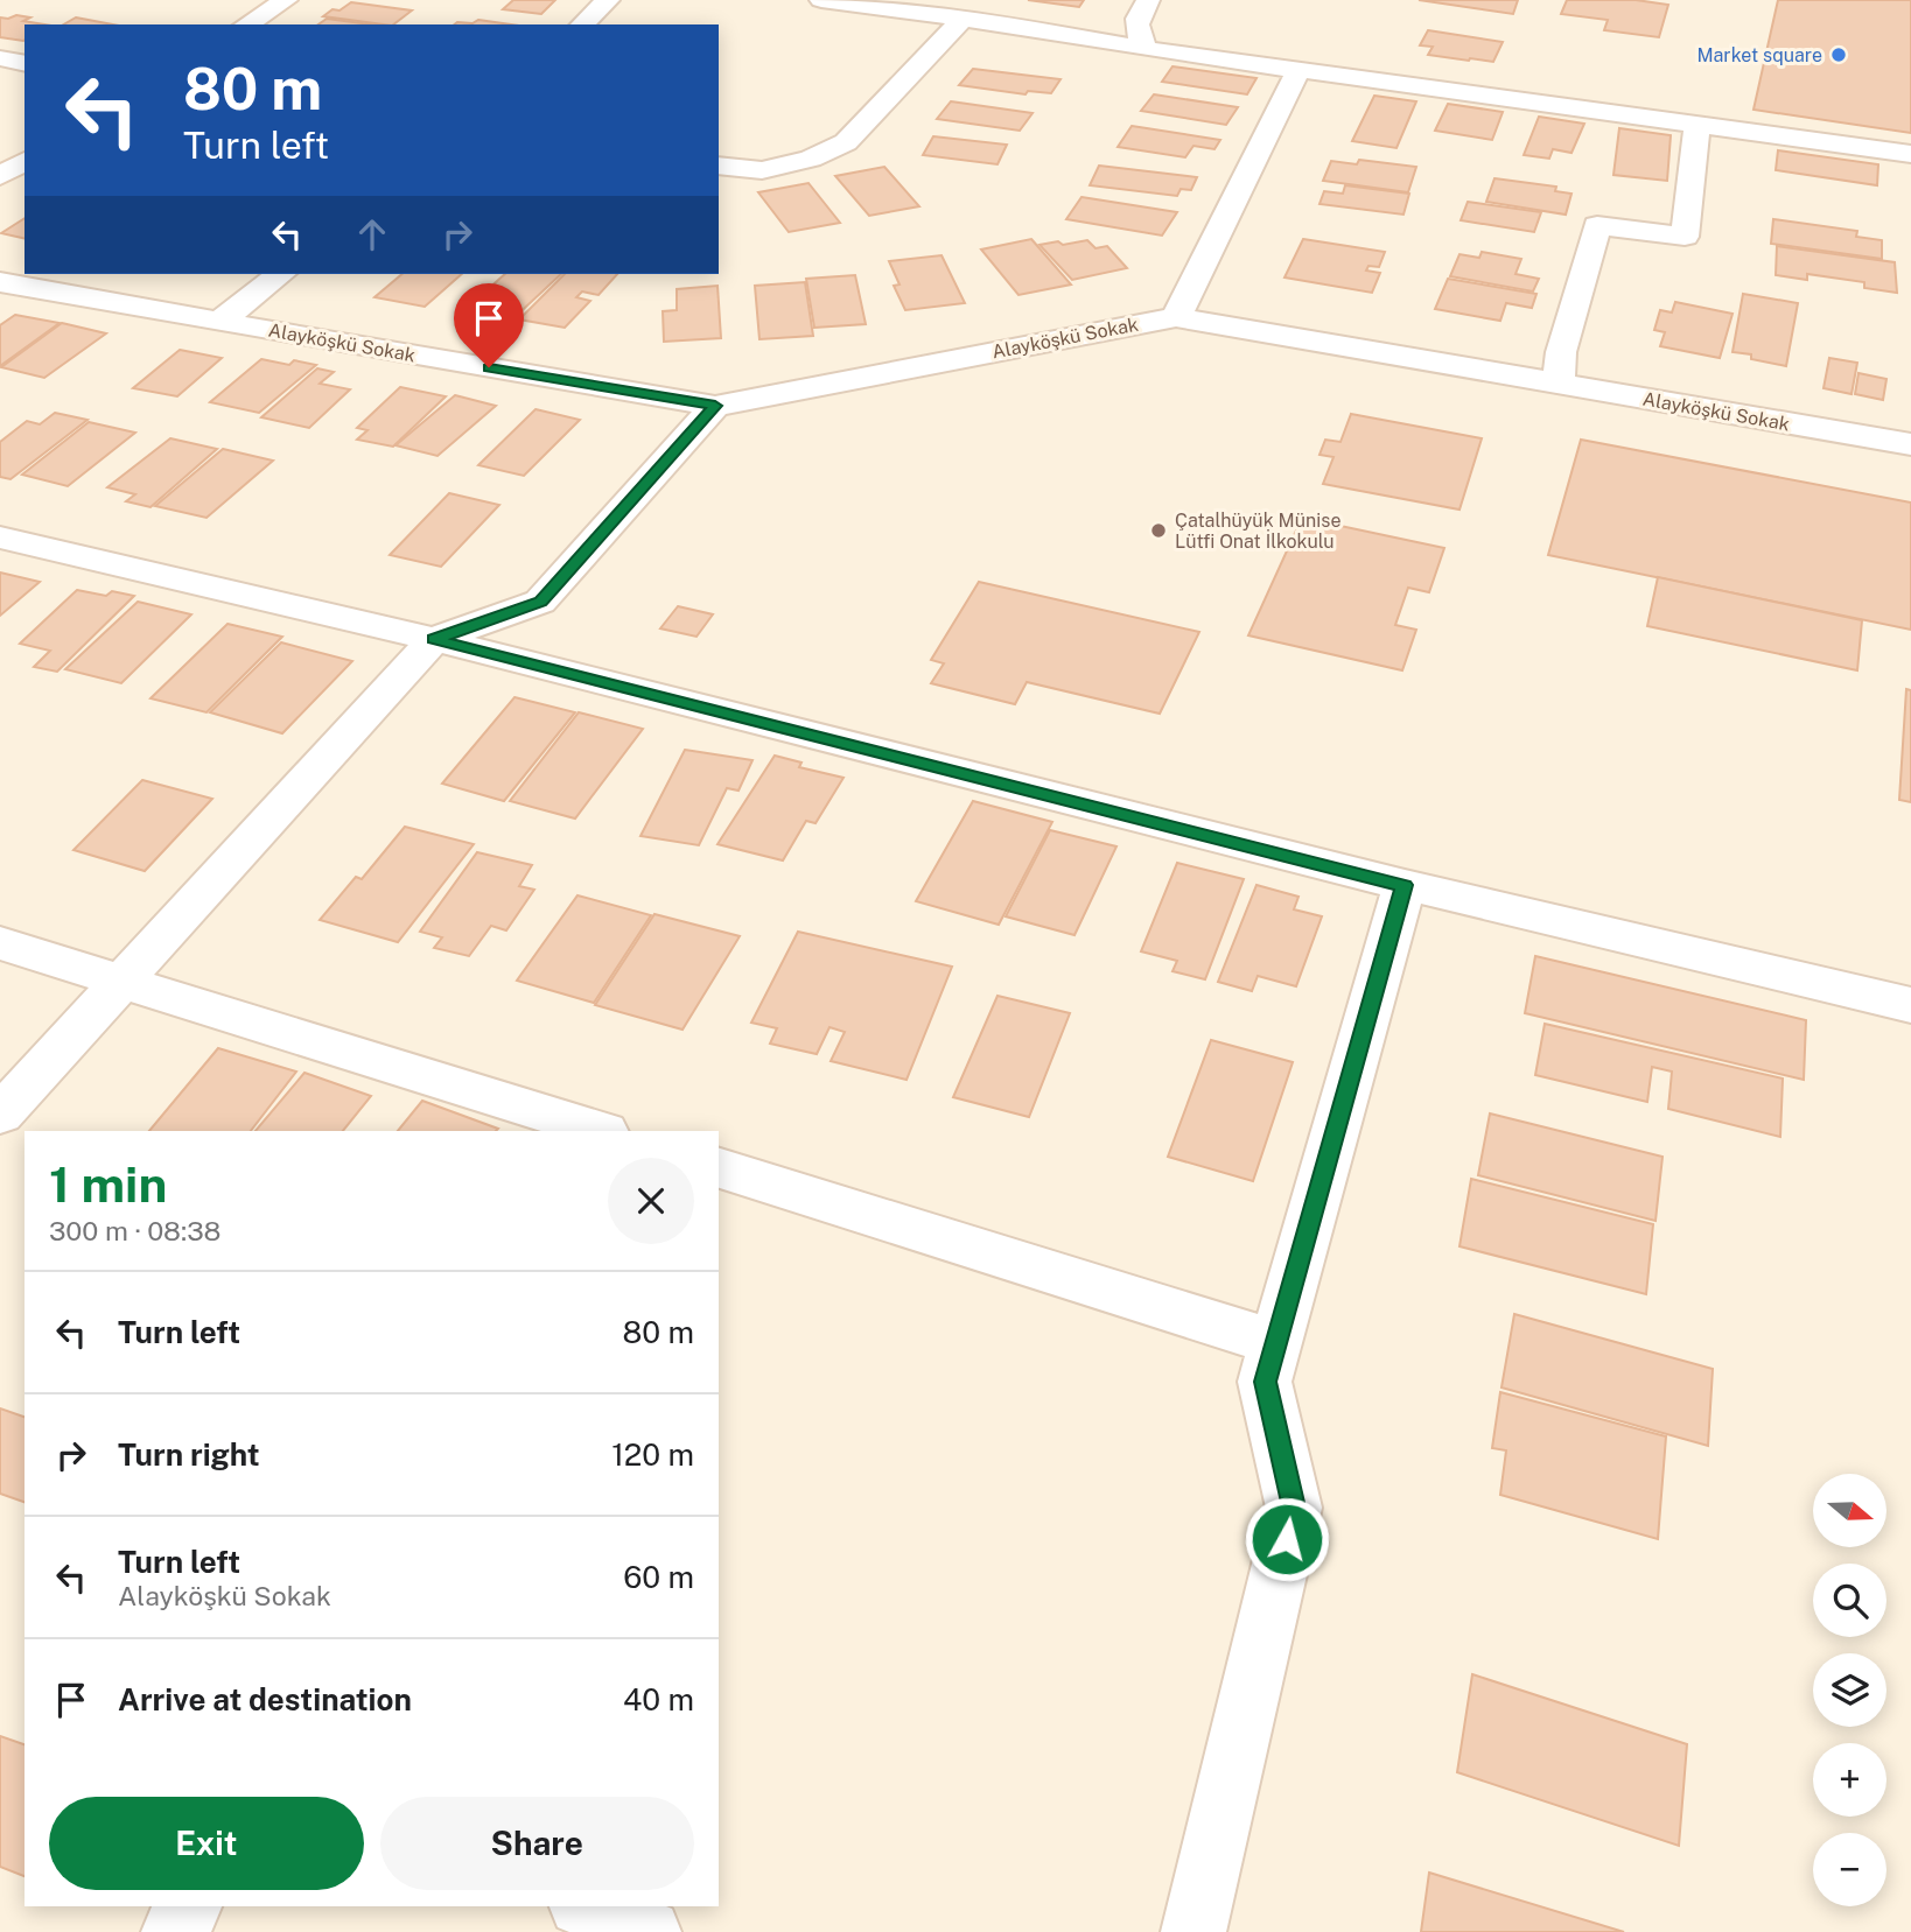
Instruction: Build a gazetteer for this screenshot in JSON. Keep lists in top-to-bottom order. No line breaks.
{"streets":{"street":["Alayköşkü Sokak"]},"places":["Market square","Çatalhüyük Münise Lütfi Onat İlkokulu"],"north":"right","page":{"turn":["80 m","Turn left"],"heading":["1 min","300 m · 08:38"],"list":[{"name":"Turn left","value":"80 m"},{"name":"Turn right","value":"120 m"},{"name":"Turn left","note":"Alayköşkü Sokak","value":"60 m"},{"name":"Arrive at destination","value":"40 m"}],"map_buttons":["+","−"],"buttons":["Exit","Share"]}}
